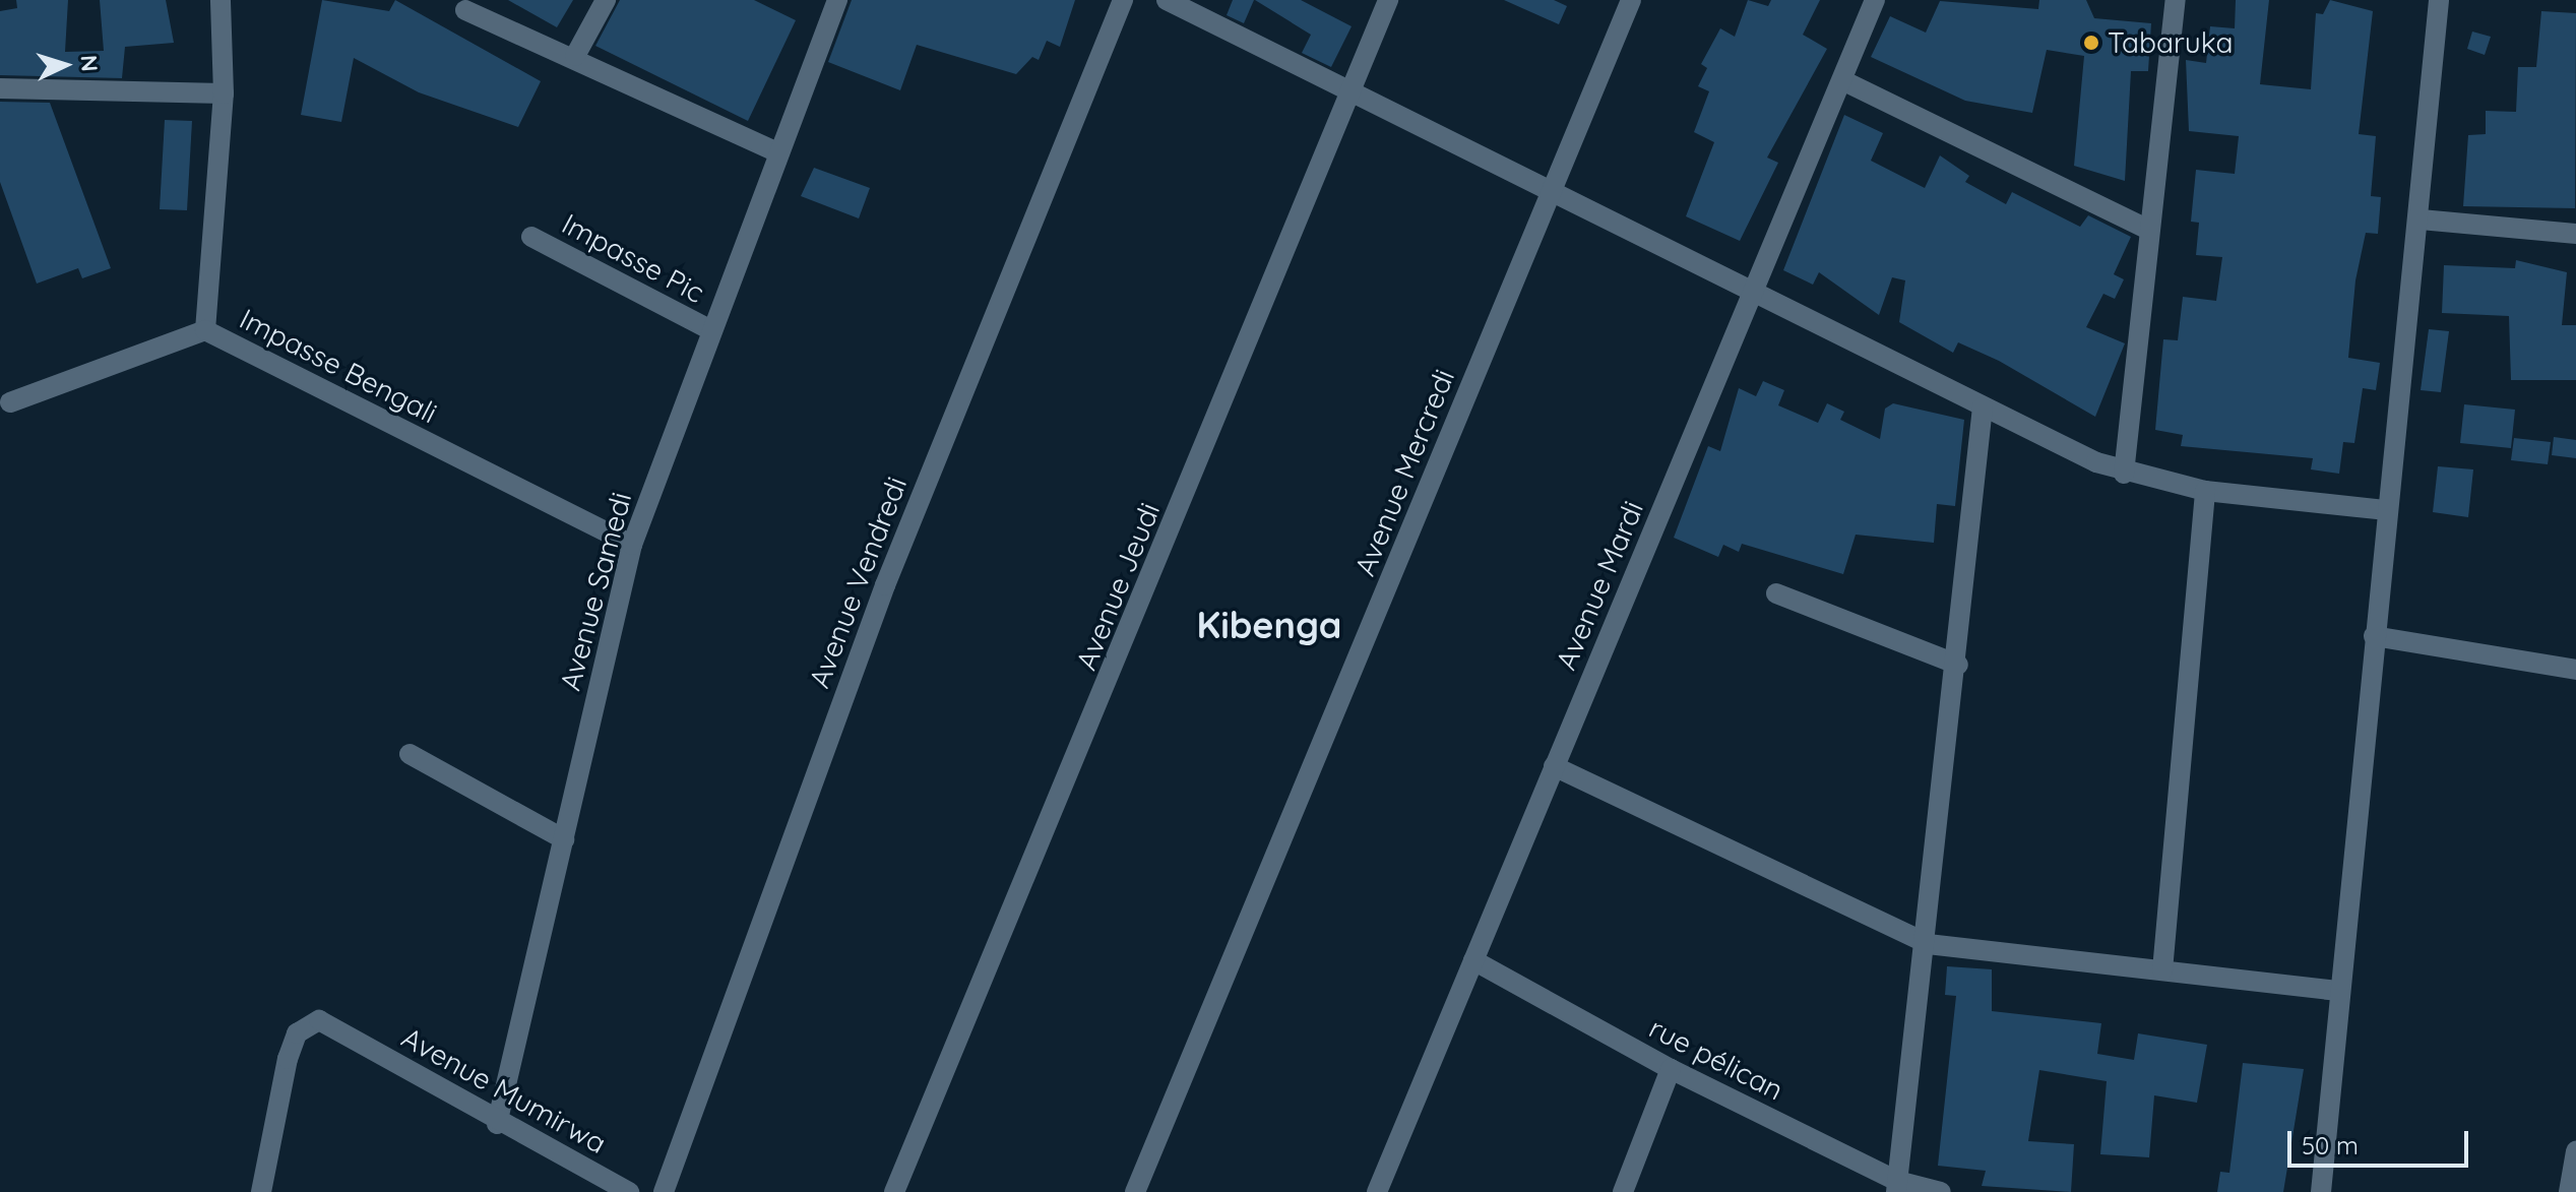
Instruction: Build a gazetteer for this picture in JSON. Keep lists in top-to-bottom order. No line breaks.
{"streets":{"street":["Impasse Pic","Impasse Bengali","Avenue Mercredi","Avenue Vendredi","Avenue Mardi","Avenue Jeudi","Avenue Samedi","rue pélican","Avenue Mumirwa"]},"crossings":[["Impasse Pic","Avenue Samedi"],["Impasse Bengali","Avenue Samedi"],["Avenue Mardi","rue pélican"],["Avenue Samedi","Avenue Mumirwa"]],"districts":["Kibenga"],"places":["Tabaruka"],"scale_bar":"50 m","north":"right"}
